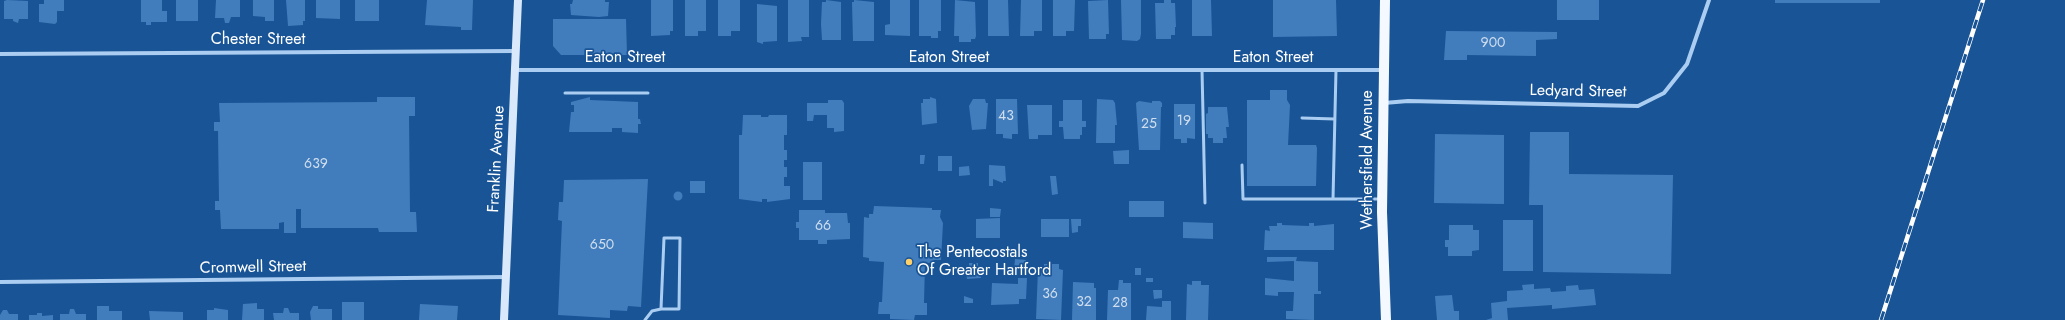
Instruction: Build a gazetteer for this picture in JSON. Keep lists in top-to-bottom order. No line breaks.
{"streets":{"main road":["Franklin Avenue","Wethersfield Avenue"],"street":["Chester Street","Eaton Street","Ledyard Street","Cromwell Street"]},"crossings":[["Chester Street","Franklin Avenue"],["Eaton Street","Franklin Avenue"],["Eaton Street","Wethersfield Avenue"],["Ledyard Street","Wethersfield Avenue"],["Franklin Avenue","Cromwell Street"]],"places":["The Pentecostals Of Greater Hartford"],"house_numbers":["900","43","19","25","639","66","650","36","32","28"]}
